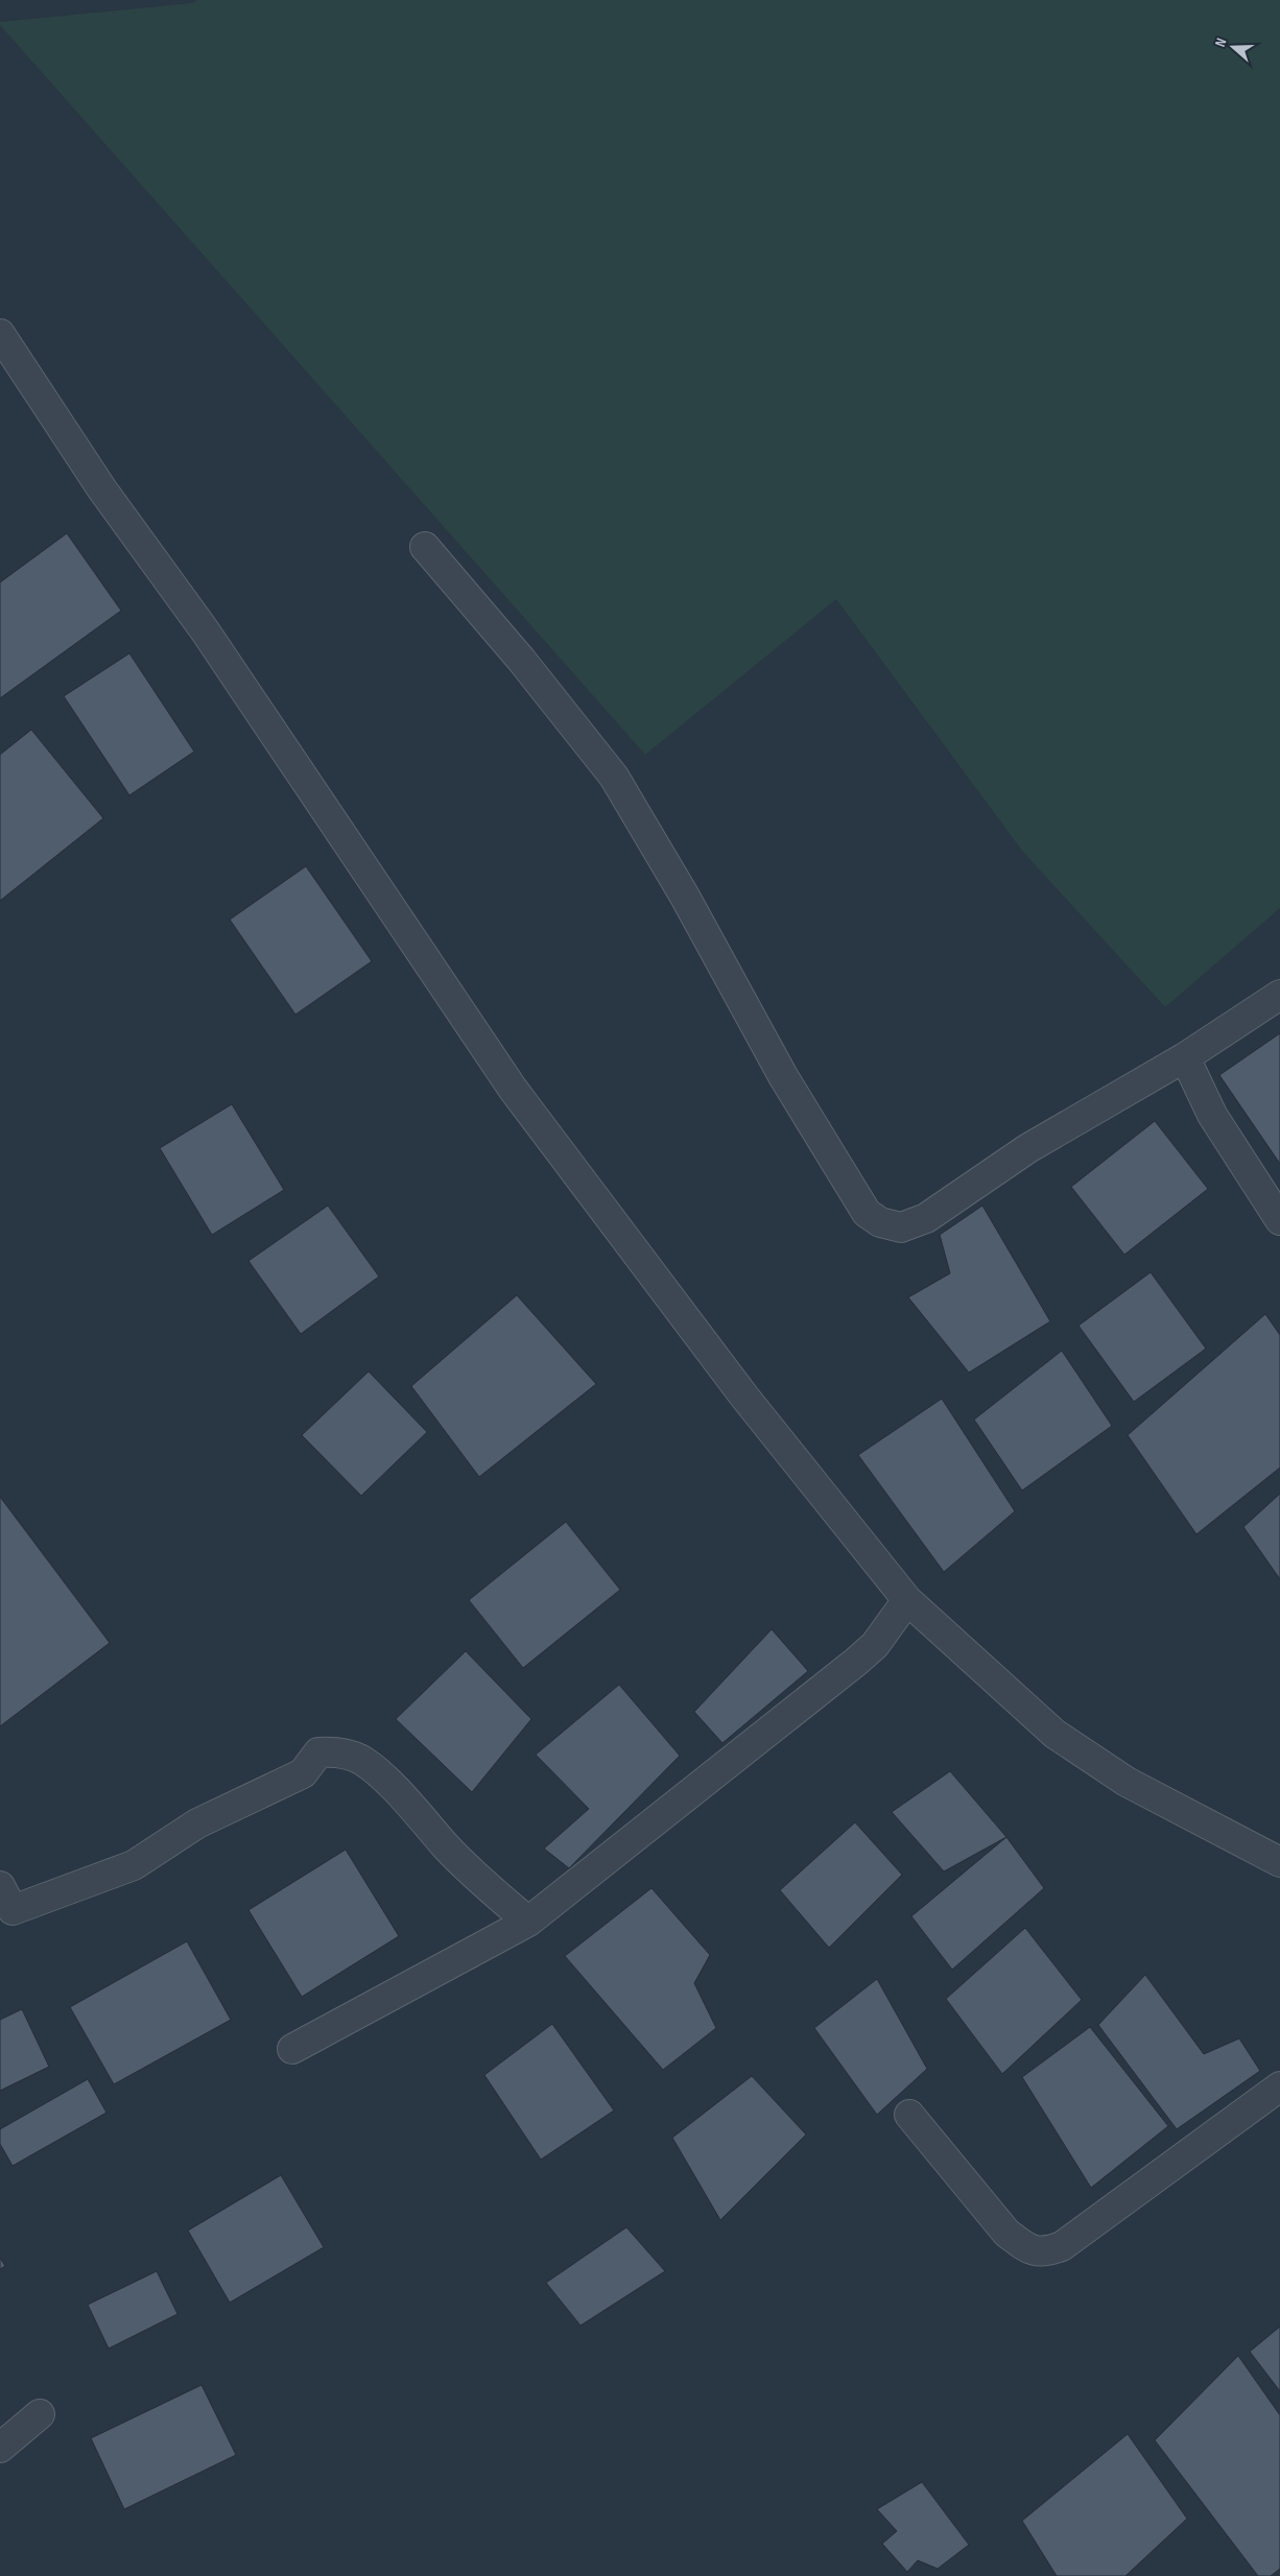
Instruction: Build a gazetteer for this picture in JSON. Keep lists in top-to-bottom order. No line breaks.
{"north":"left"}
